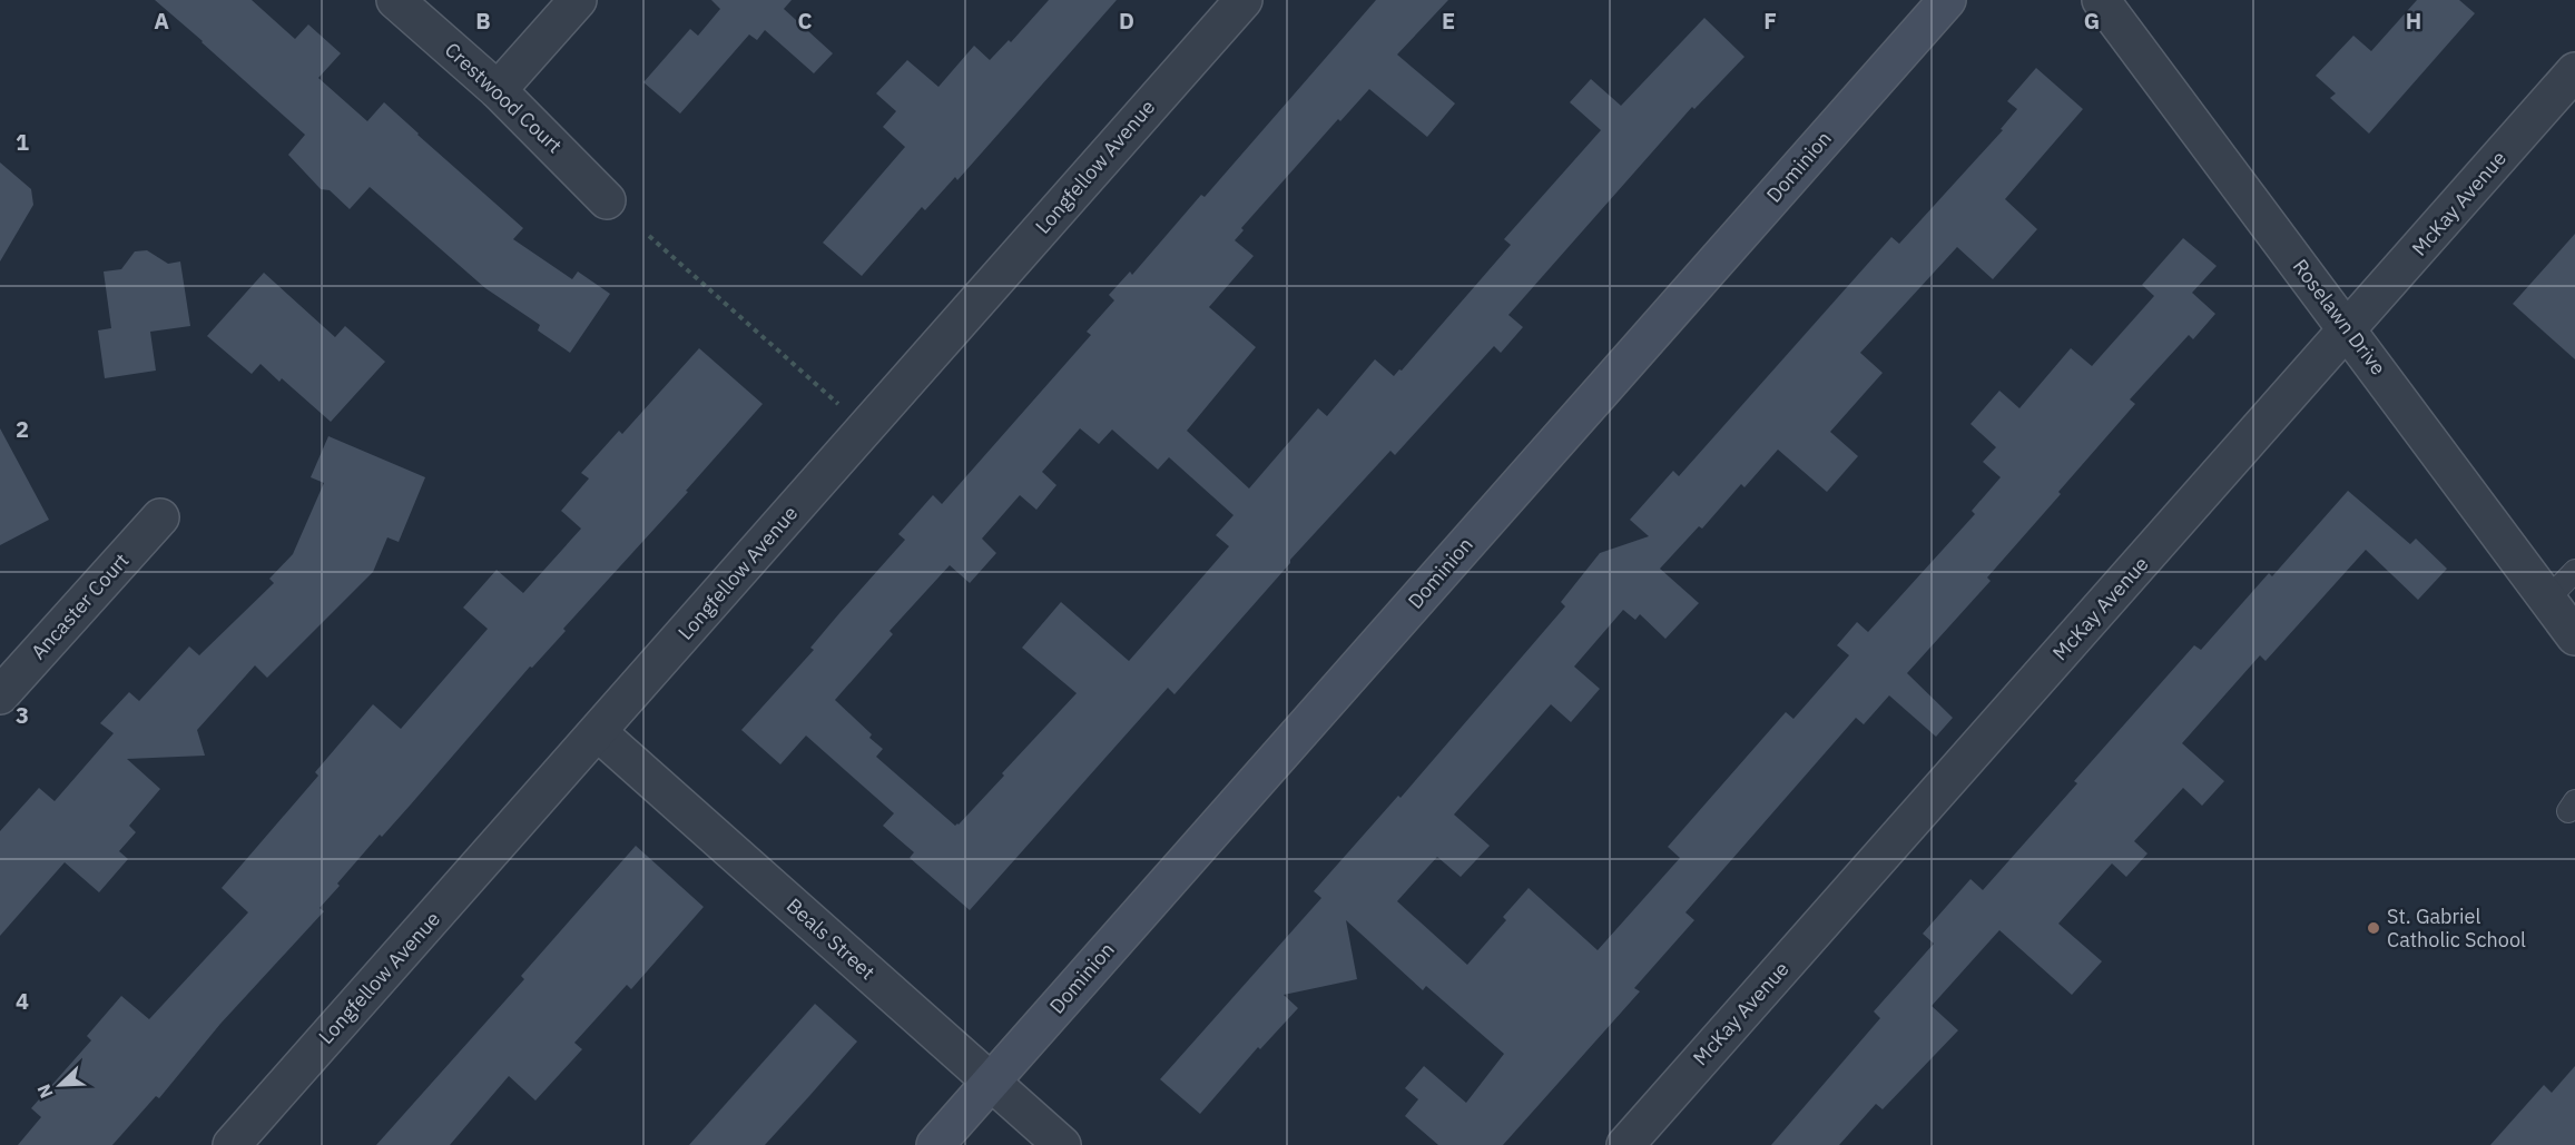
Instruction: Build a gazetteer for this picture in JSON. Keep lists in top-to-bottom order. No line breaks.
{"streets":{"street":["Crestwood Court","Longfellow Avenue","Dominion","McKay Avenue","Roselawn Drive","Ancaster Court","Beals Street"]},"crossings":[["Longfellow Avenue","Beals Street"],["Dominion","Beals Street"],["McKay Avenue","Roselawn Drive"]],"places":["St. Gabriel Catholic School"],"north":"bottom left","grid":{"columns":["A","B","C","D","E","F","G","H"],"rows":["1","2","3","4"]}}
